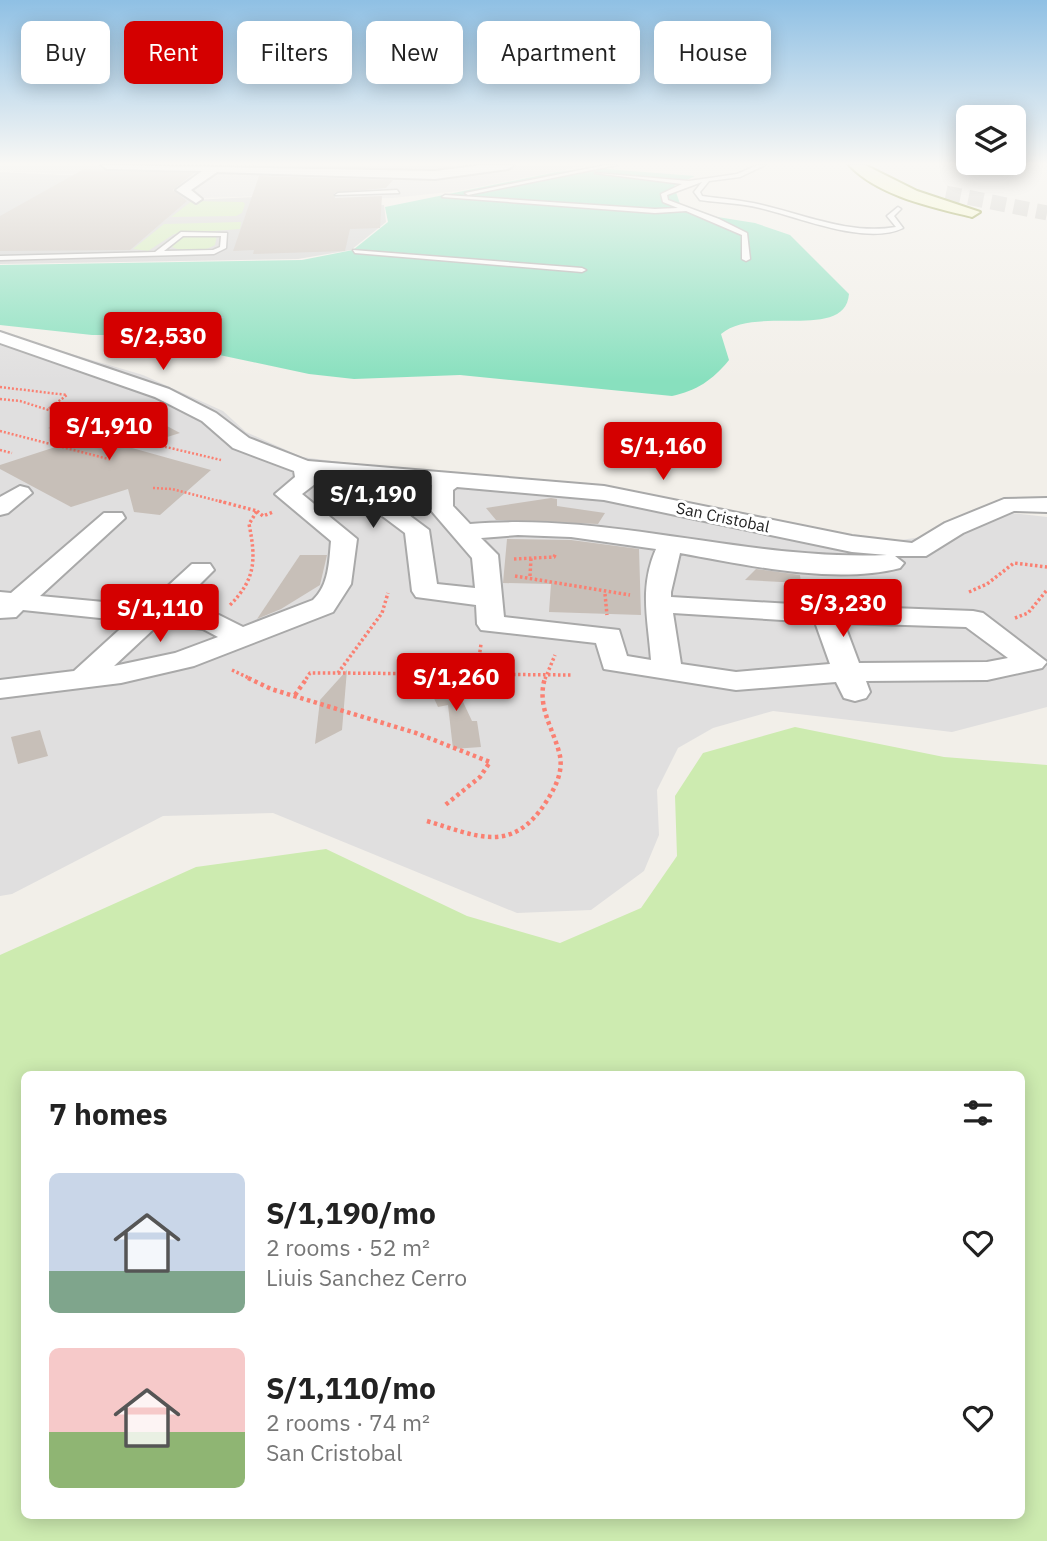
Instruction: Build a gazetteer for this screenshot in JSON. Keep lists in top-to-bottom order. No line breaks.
{"streets":{"street":["San Cristobal"]},"page":{"chip":["Buy","Rent","Filters","New","Apartment","House"],"price":["S/2,530","S/1,910","S/1,160","S/1,190","S/3,230","S/1,110","S/1,260"],"heading":"7 homes","list":[{"name":"S/1,190/mo","note":"2 rooms · 52 m² · Liuis Sanchez Cerro"},{"name":"S/1,110/mo","note":"2 rooms · 74 m² · San Cristobal"}]}}
